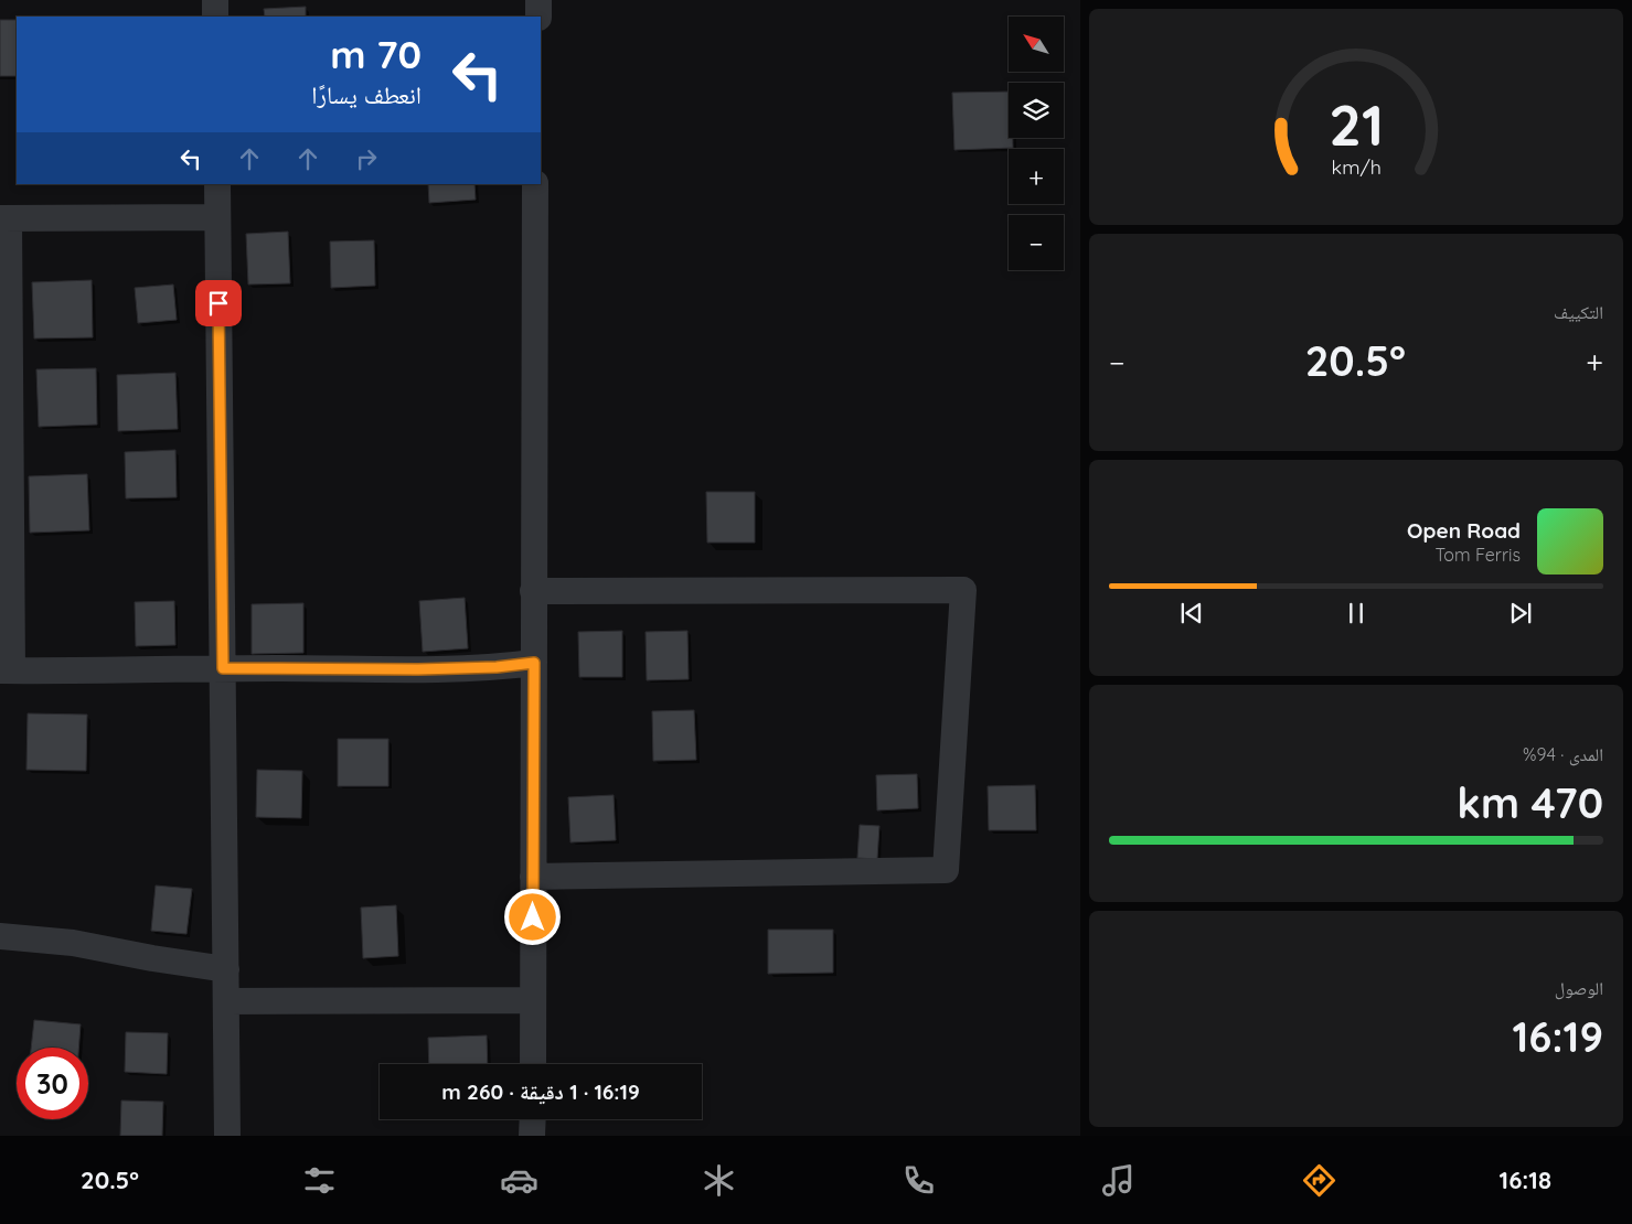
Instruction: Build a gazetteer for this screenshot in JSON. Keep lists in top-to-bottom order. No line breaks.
{"north":"top left","page":{"map_buttons":["+","−"],"turn":["70 m","انعطف يسارًا"],"tile":["التكييف",["المدى · 94%","470 km"],["الوصول","16:19"]],"heat":["−","20.5°","+"],"song":["Open Road","Tom Ferris"],"limit":"30","trip":"16:19 · 1 دقيقة · 260 m","tabs":["16:18","20.5°"],"gauge":["21","km/h"]}}
